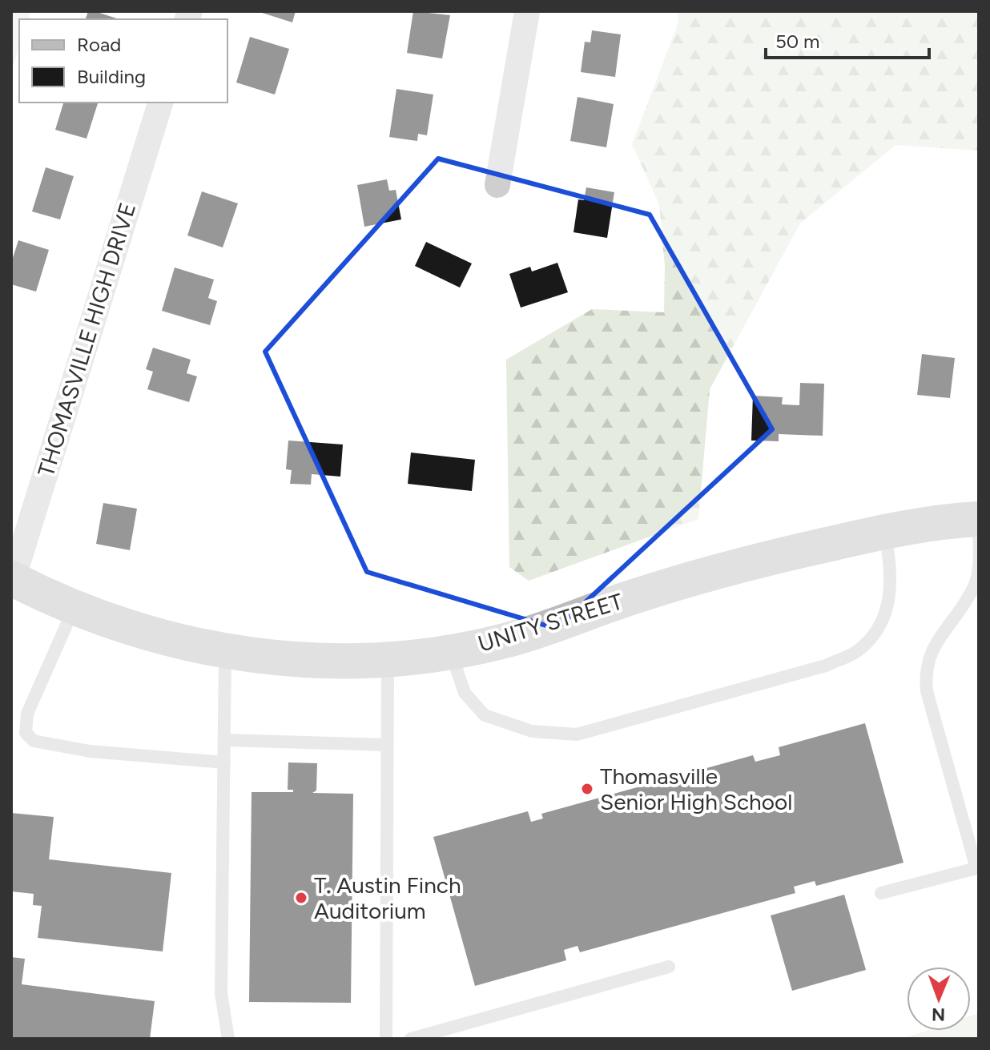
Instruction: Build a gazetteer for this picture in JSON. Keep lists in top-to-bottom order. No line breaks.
{"streets":{"street":["THOMASVILLE HIGH DRIVE","UNITY STREET"]},"crossings":[["THOMASVILLE HIGH DRIVE","UNITY STREET"]],"places":["Thomasville Senior High School","T. Austin Finch Auditorium"],"legend":["Road","Building"],"scale_bar":"50 m","north":"bottom"}
